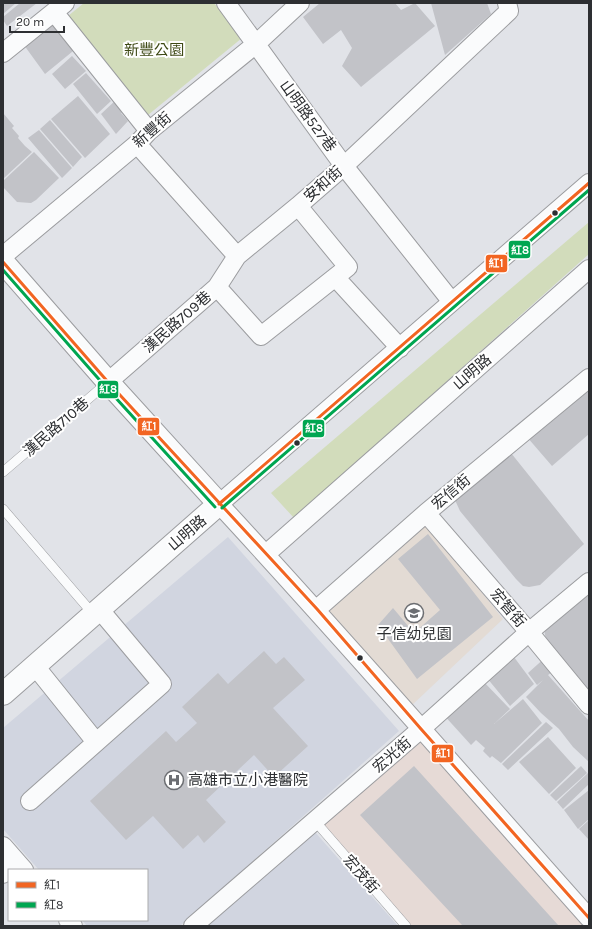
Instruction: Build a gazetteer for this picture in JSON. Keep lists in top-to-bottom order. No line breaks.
{"streets":{"street":["山明路527巷","新豐街","安和街","漢民路709巷","山明路","宏信街","宏智街","宏光街"],"lane":["漢民路710巷","宏茂街"]},"crossings":[["山明路527巷","新豐街"],["山明路527巷","安和街"],["山明路527巷","山明路"],["安和街","漢民路709巷"],["漢民路709巷","漢民路710巷"],["宏信街","宏智街"],["宏智街","宏光街"],["宏光街","宏茂街"]],"parks":["新豐公園"],"places":{"school or university":["子信幼兒園"],"hospital":["高雄市立小港醫院"]},"lines":["transit line 紅1","transit line 紅8"],"legend":["紅1","紅8"],"scale_bar":"20 m"}
